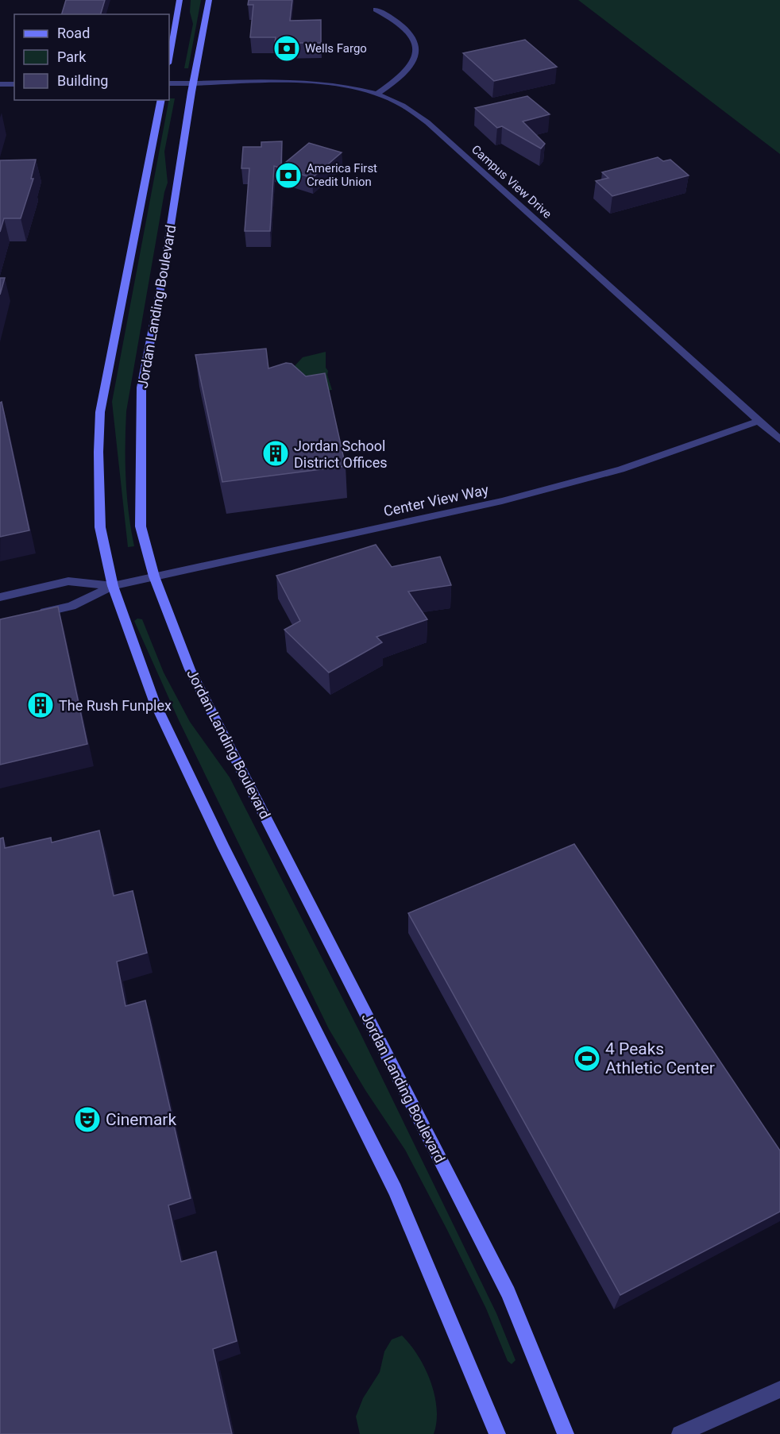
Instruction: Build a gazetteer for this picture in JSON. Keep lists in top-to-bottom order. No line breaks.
{"streets":{"main road":["Jordan Landing Boulevard"],"street":["Campus View Drive","Center View Way"]},"crossings":[["Campus View Drive","Jordan Landing Boulevard"],["Campus View Drive","Center View Way"],["Jordan Landing Boulevard","Center View Way"]],"places":{"bank":["Wells Fargo","America First Credit Union"],"building":["Jordan School District Offices","The Rush Funplex"],"sports":["4 Peaks Athletic Center"],"theatre":["Cinemark"]},"legend":["Road","Park","Building"]}
